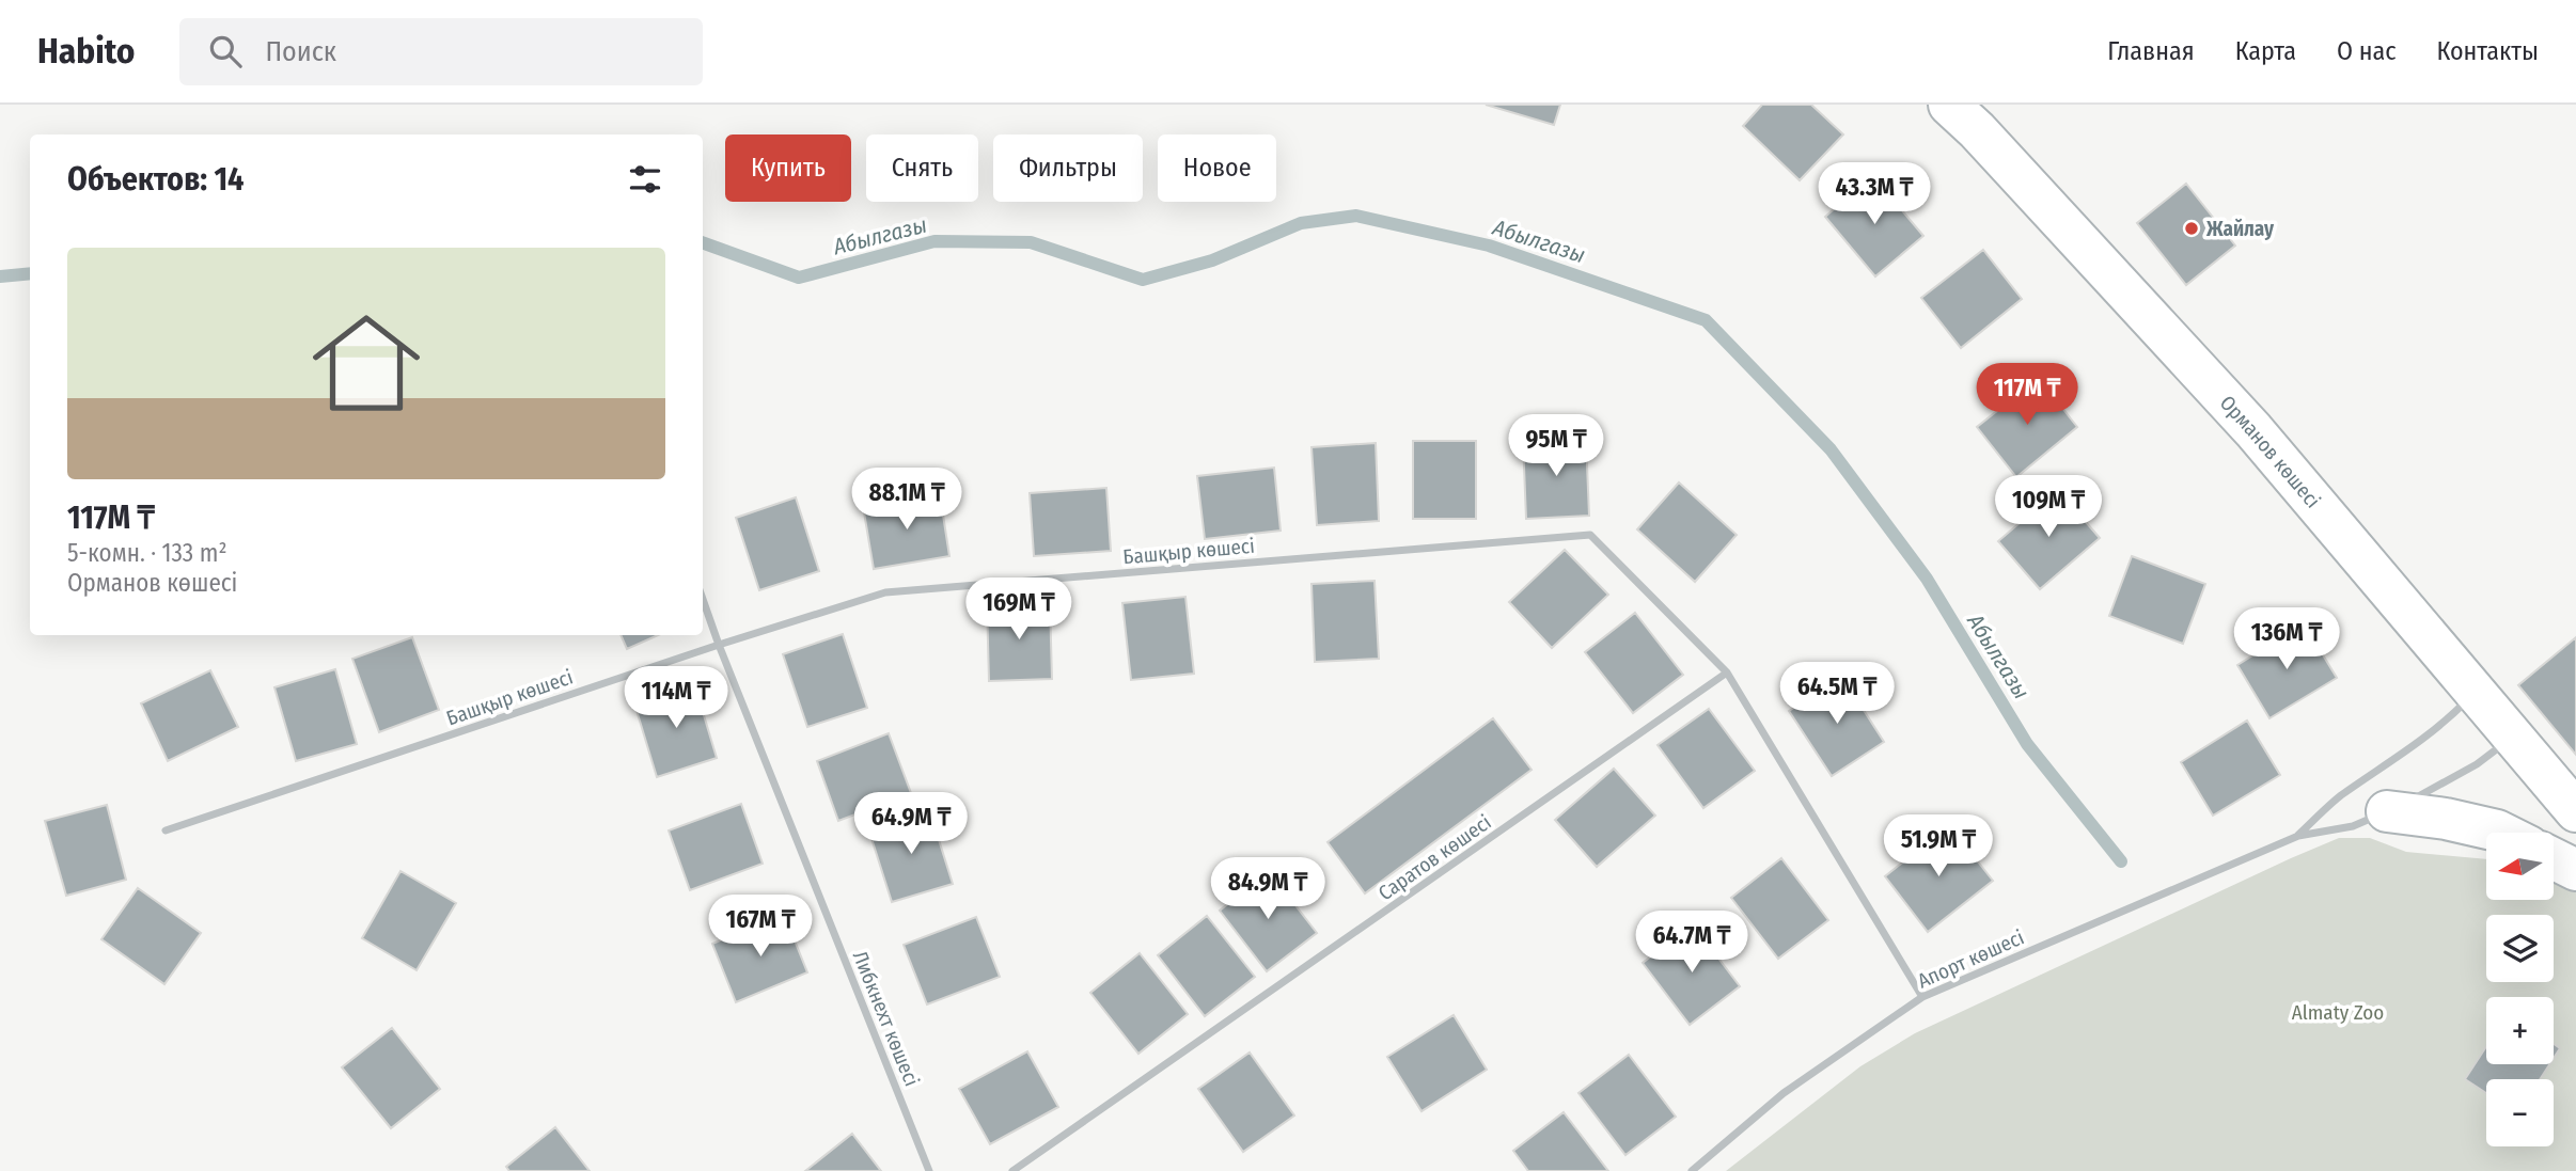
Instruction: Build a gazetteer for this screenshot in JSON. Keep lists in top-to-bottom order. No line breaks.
{"streets":{"street":["Орманов көшесі","Башқыр көшесі","Саратов көшесі","Апорт көшесі","Либкнехт көшесі"]},"crossings":[["Орманов көшесі","Апорт көшесі"],["Башқыр көшесі","Саратов көшесі"],["Башқыр көшесі","Апорт көшесі"],["Башқыр көшесі","Либкнехт көшесі"]],"water":["Абылгазы"],"parks":["Almaty Zoo"],"places":["Жайлау"],"north":"left","page":{"header":"Habito","search":"Поиск","nav":["Главная","Карта","О нас","Контакты"],"chip":["Купить","Снять","Фильтры","Новое"],"heading":"Объектов: 14","price":["43.3M ₸","117M ₸","95M ₸","88.1M ₸","109M ₸","169M ₸","136M ₸","64.5M ₸","114M ₸","64.9M ₸","51.9M ₸","84.9M ₸","167M ₸","64.7M ₸"],"list":[{"name":"117M ₸","note":"5-комн. · 133 m² · Орманов көшесі"}],"map_buttons":["+","−"]}}
